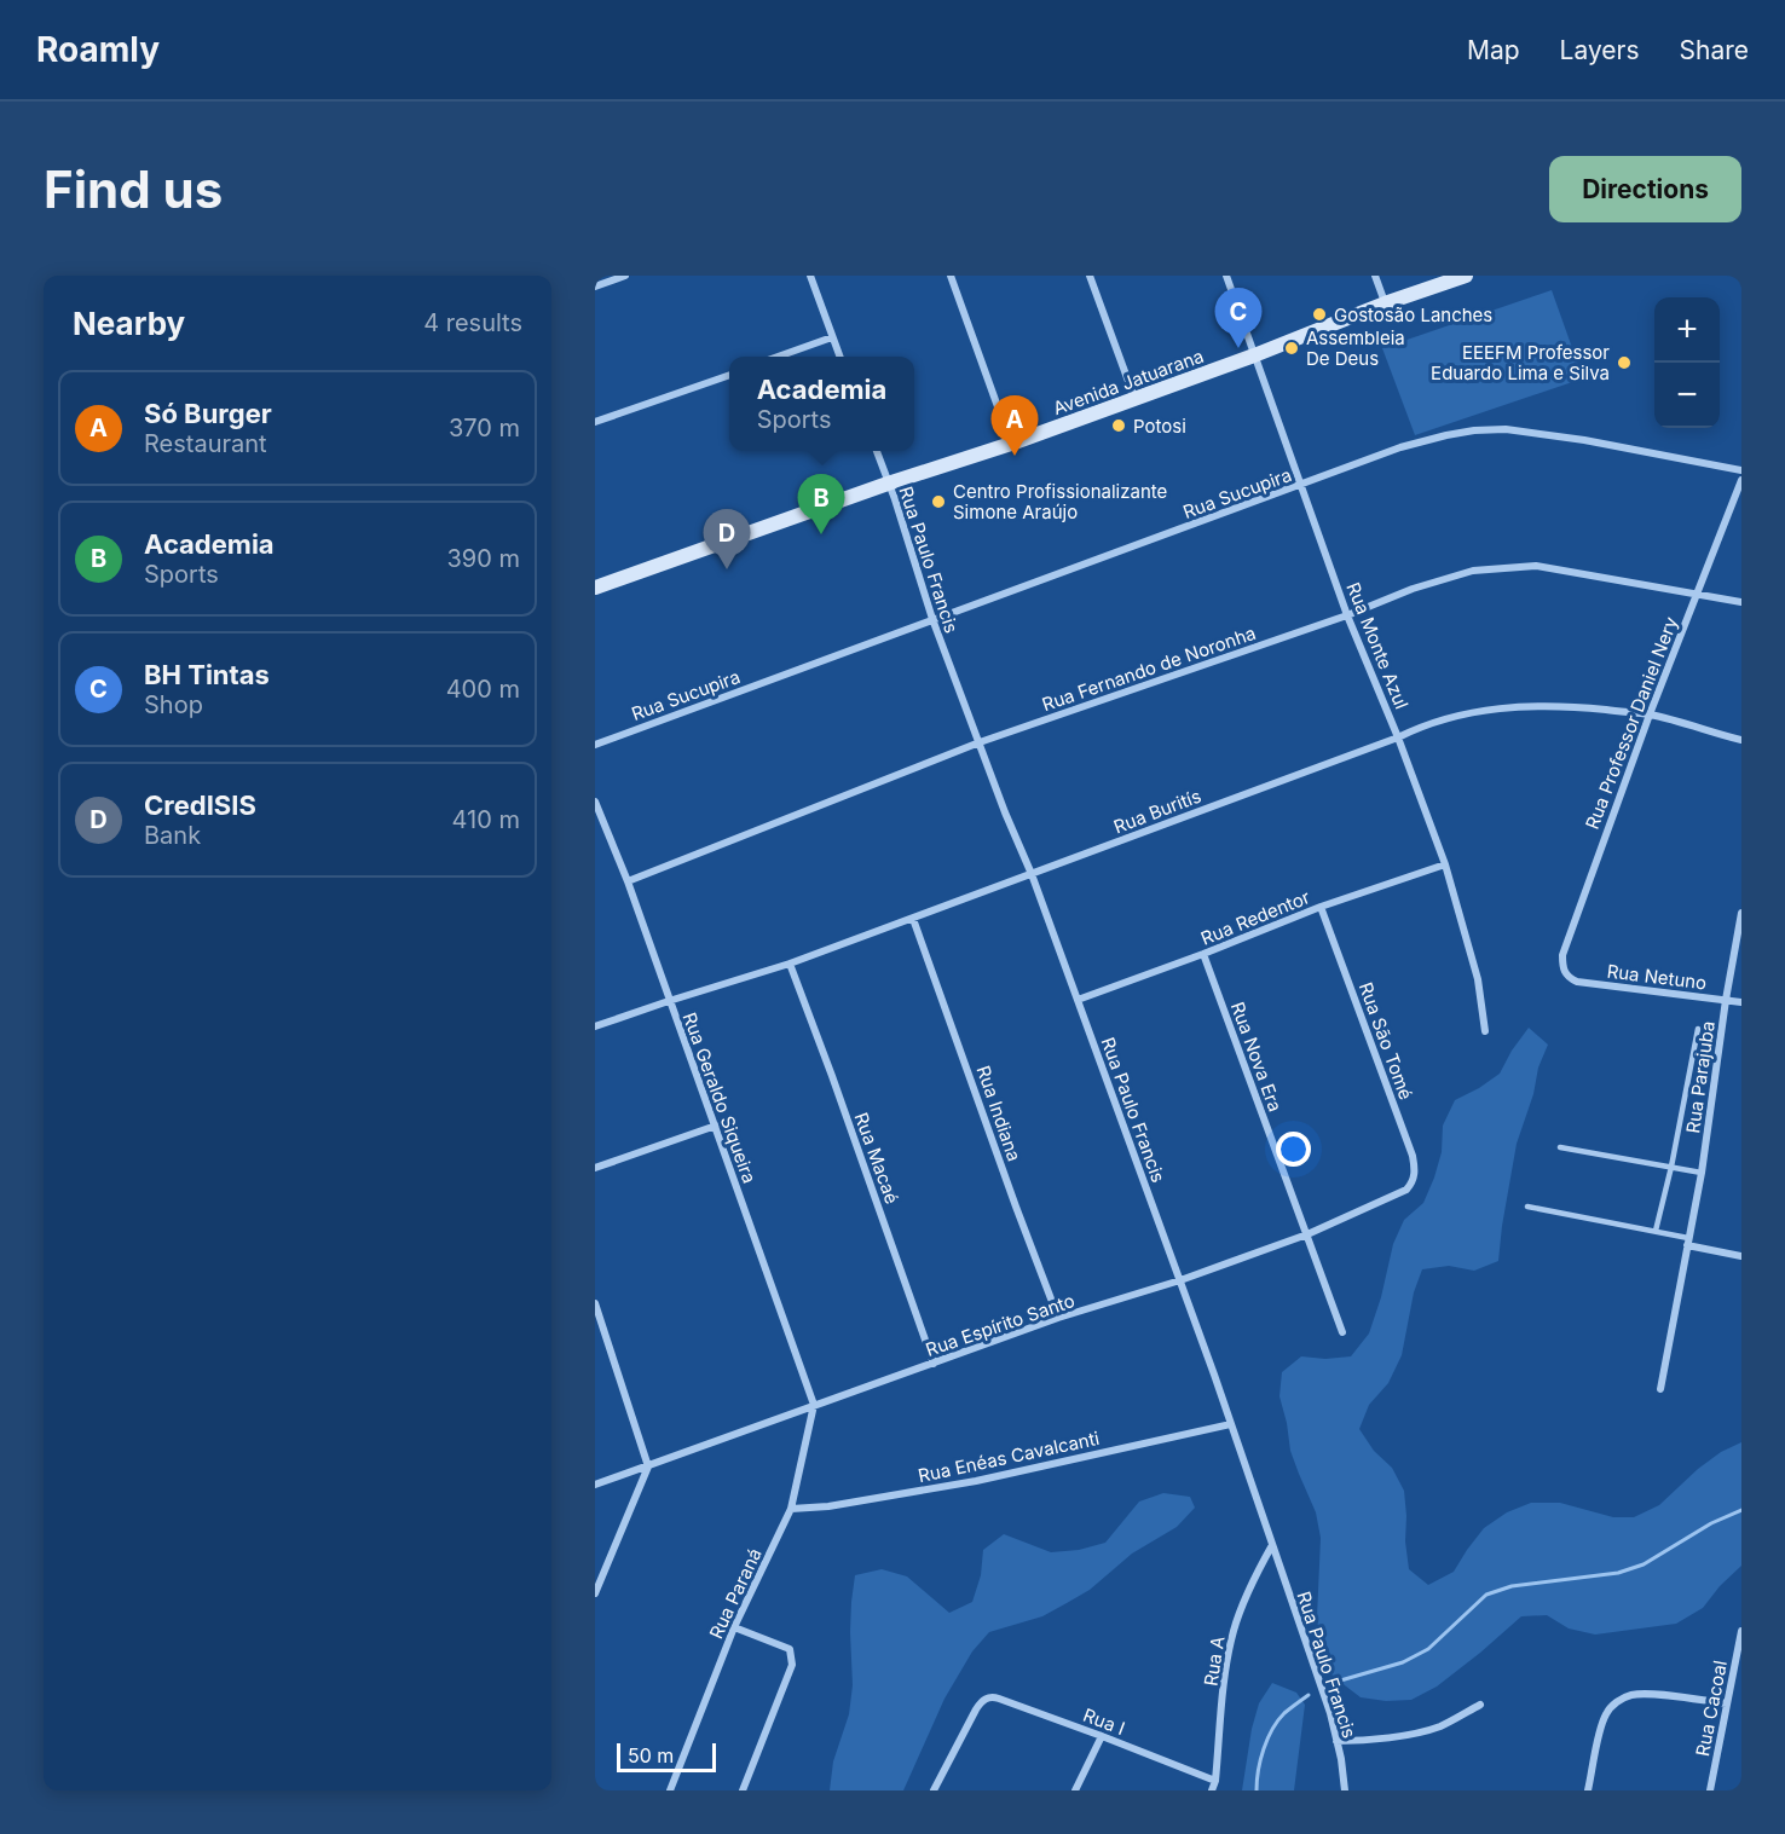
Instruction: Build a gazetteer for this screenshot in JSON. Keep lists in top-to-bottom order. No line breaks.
{"streets":{"street":["Avenida Jatuarana","Rua Sucupira","Rua Paulo Francis","Rua Monte Azul","Rua Fernando de Noronha","Rua Professor Daniel Nery","Rua Buritís","Rua Redentor","Rua Netuno","Rua São Tomé","Rua Nova Era","Rua Parajuba","Rua Geraldo Siqueira","Rua Indiana","Rua Macaé","Rua Espírito Santo","Rua Enéas Cavalcanti","Rua Paraná","Rua A","Rua Cacoal","Rua I"]},"crossings":[["Avenida Jatuarana","Rua Paulo Francis"],["Avenida Jatuarana","Rua Monte Azul"],["Rua Sucupira","Rua Paulo Francis"],["Rua Sucupira","Rua Monte Azul"],["Rua Paulo Francis","Rua Fernando de Noronha"],["Rua Paulo Francis","Rua Buritís"],["Rua Paulo Francis","Rua Redentor"],["Rua Paulo Francis","Rua Espírito Santo"],["Rua Paulo Francis","Rua Enéas Cavalcanti"],["Rua Paulo Francis","Rua A"],["Rua Monte Azul","Rua Fernando de Noronha"],["Rua Monte Azul","Rua Buritís"],["Rua Monte Azul","Rua Redentor"],["Rua Fernando de Noronha","Rua Professor Daniel Nery"],["Rua Fernando de Noronha","Rua Geraldo Siqueira"],["Rua Professor Daniel Nery","Rua Buritís"],["Rua Professor Daniel Nery","Rua Netuno"],["Rua Buritís","Rua Geraldo Siqueira"],["Rua Buritís","Rua Indiana"],["Rua Buritís","Rua Macaé"],["Rua Redentor","Rua São Tomé"],["Rua Redentor","Rua Nova Era"],["Rua Netuno","Rua Parajuba"],["Rua São Tomé","Rua Espírito Santo"],["Rua Nova Era","Rua Espírito Santo"],["Rua Geraldo Siqueira","Rua Espírito Santo"],["Rua Geraldo Siqueira","Rua Paraná"],["Rua Indiana","Rua Espírito Santo"],["Rua Macaé","Rua Espírito Santo"],["Rua Espírito Santo","Rua Paraná"],["Rua Enéas Cavalcanti","Rua Paraná"],["Rua A","Rua I"]],"places":["Gostosão Lanches","Assembleia De Deus","EEEFM Professor Eduardo Lima e Silva","Potosi","Centro Profissionalizante Simone Araújo"],"scale_bar":"50 m","page":{"header":"Roamly","nav":["Map","Layers","Share"],"buttons":"Directions","title":"Find us","heading":["Nearby","4 results"],"pins":["C","A","B","D"],"map_buttons":["+","−"],"popup":["Academia","Sports"],"list":[{"mark":"A","name":"Só Burger","note":"Restaurant","value":"370 m"},{"mark":"B","name":"Academia","note":"Sports","value":"390 m"},{"mark":"C","name":"BH Tintas","note":"Shop","value":"400 m"},{"mark":"D","name":"CredISIS","note":"Bank","value":"410 m"}],"scale":"50 m"}}
